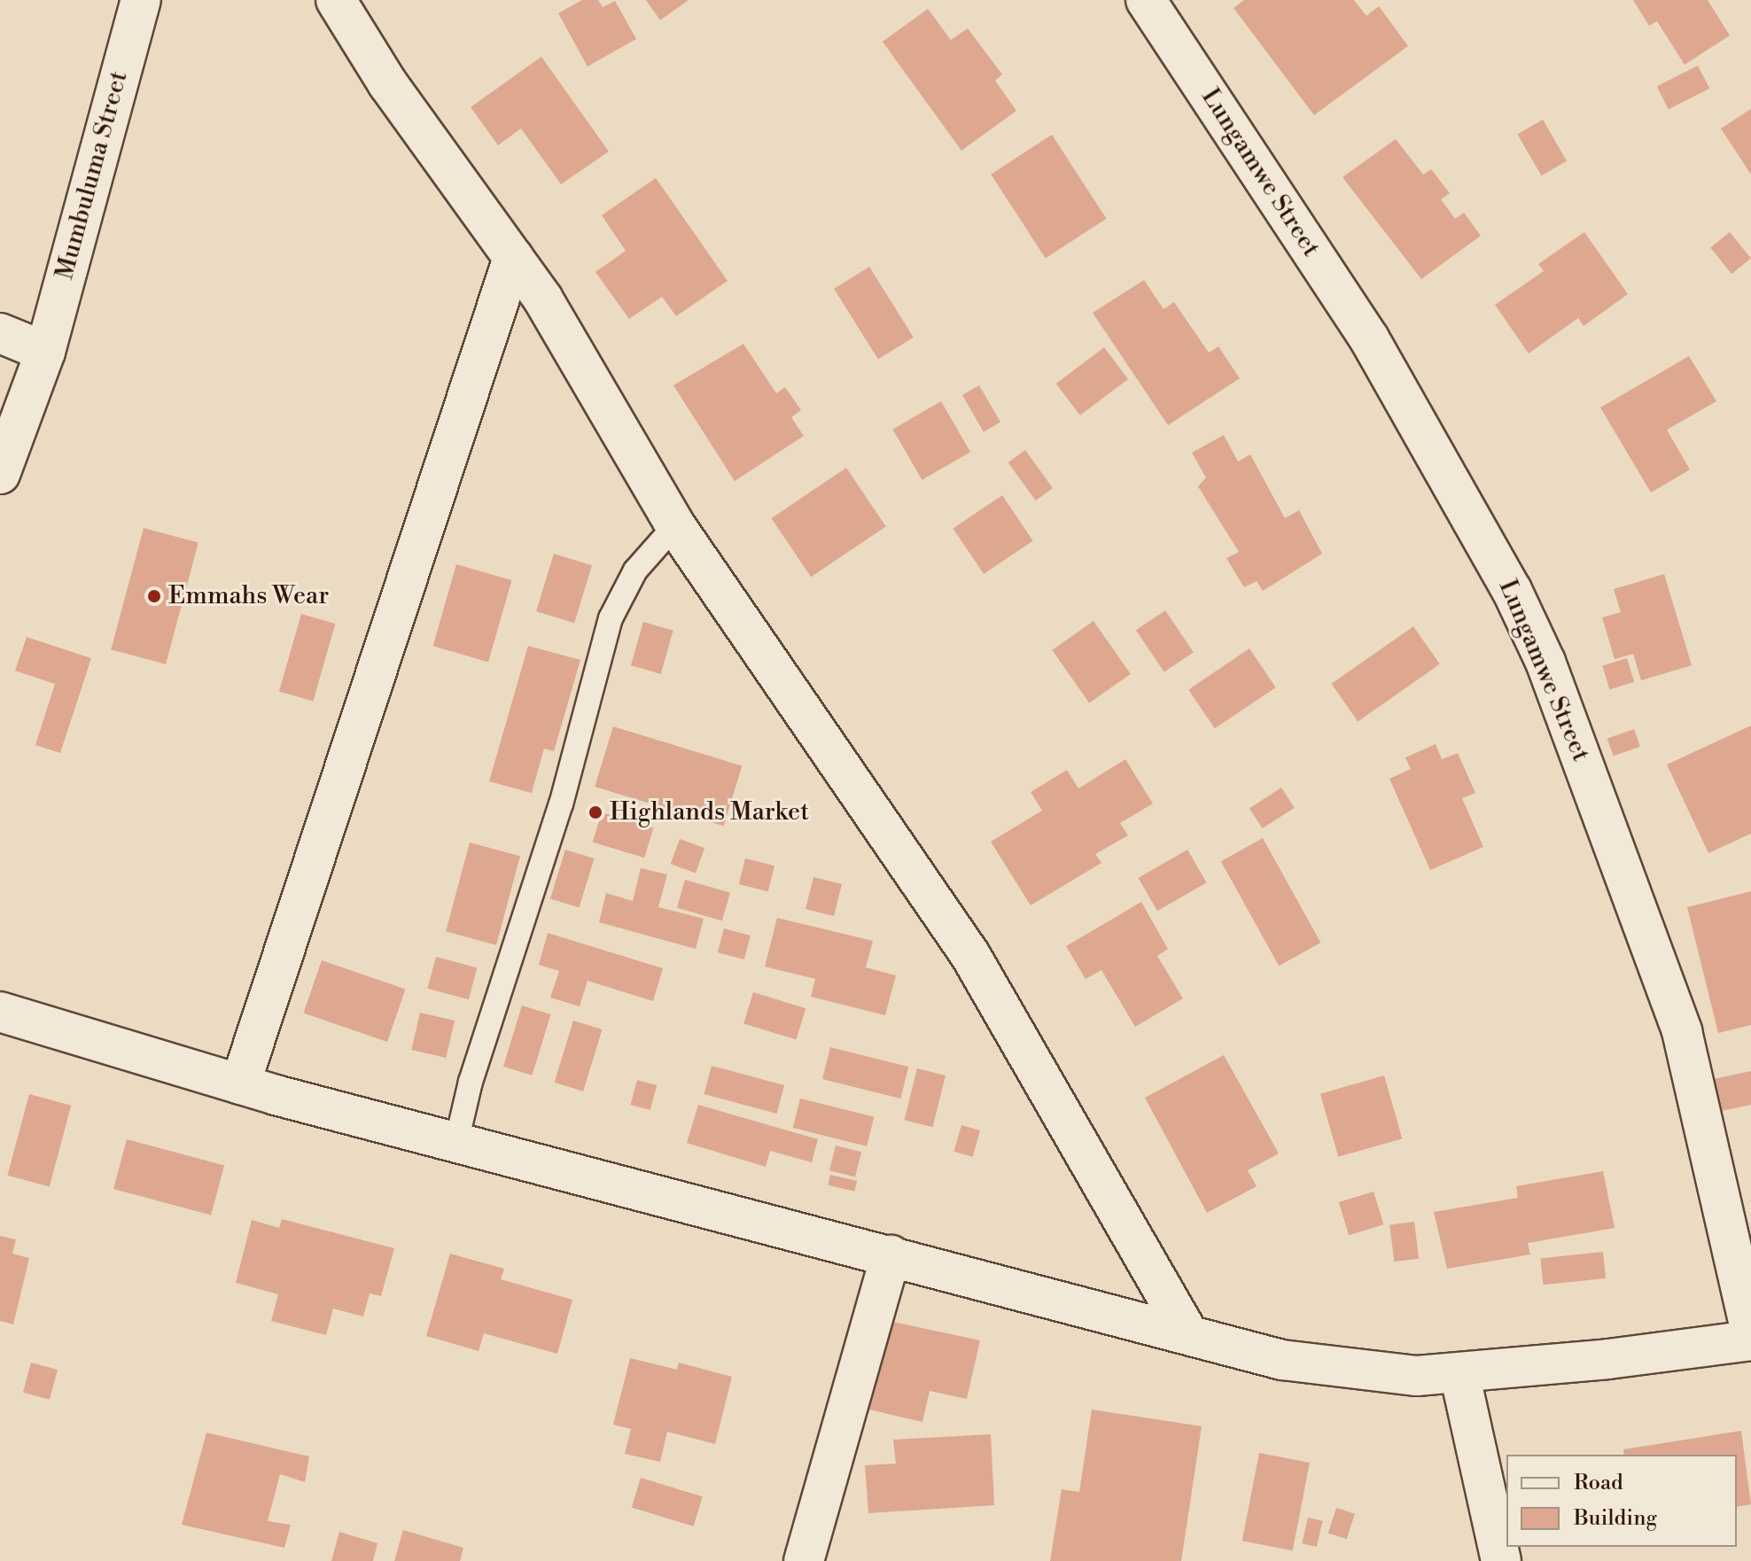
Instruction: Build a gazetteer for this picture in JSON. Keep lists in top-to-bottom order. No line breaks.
{"streets":{"street":["Lungamwe Street","Mumbuluma Street"]},"places":["Emmahs Wear","Highlands Market"],"legend":["Road","Building"]}
